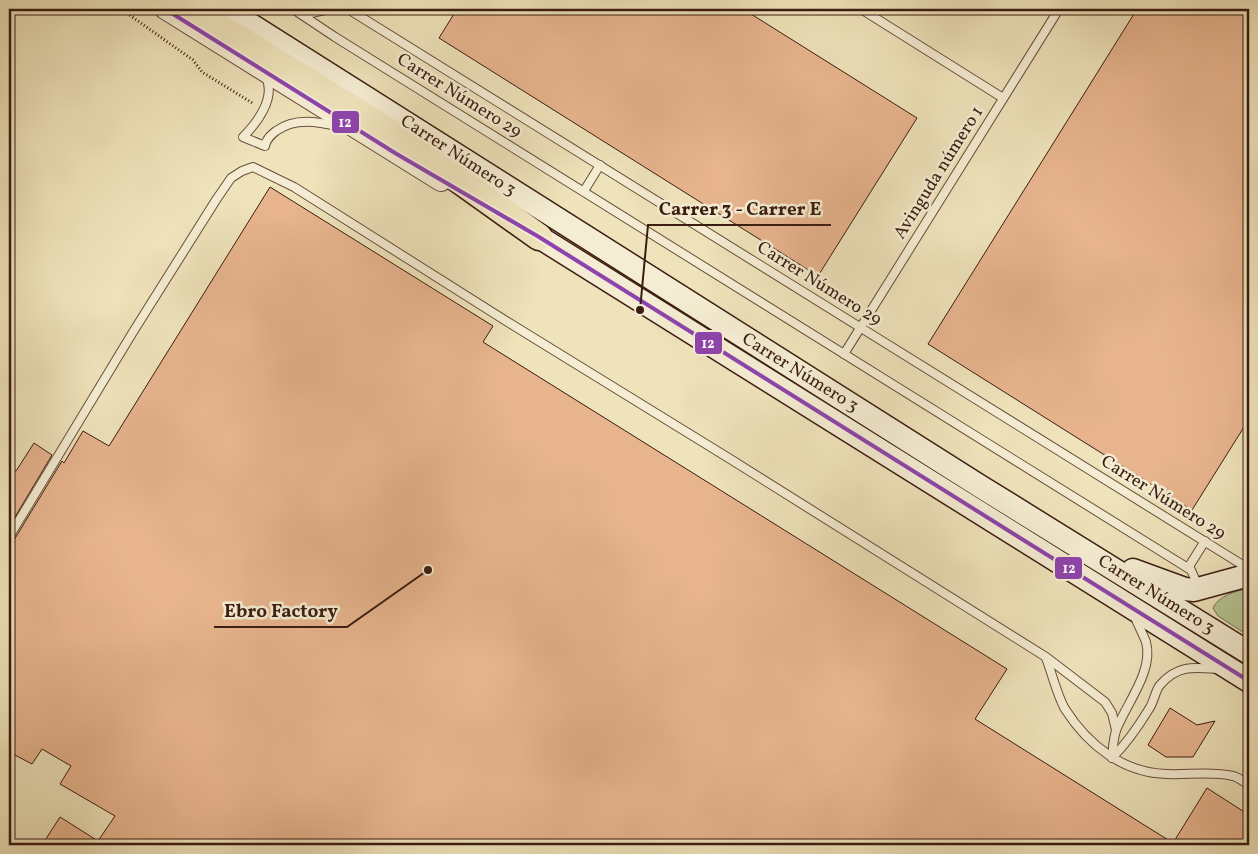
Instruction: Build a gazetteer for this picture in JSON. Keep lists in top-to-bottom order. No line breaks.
{"streets":{"main road":["Carrer Número 3"],"lane":["Carrer Número 29","Avinguda número 1"]},"crossings":[["Carrer Número 29","Avinguda número 1"]],"places":["Carrer 3 - Carrer E","Ebro Factory"],"lines":["transit line 12"]}
